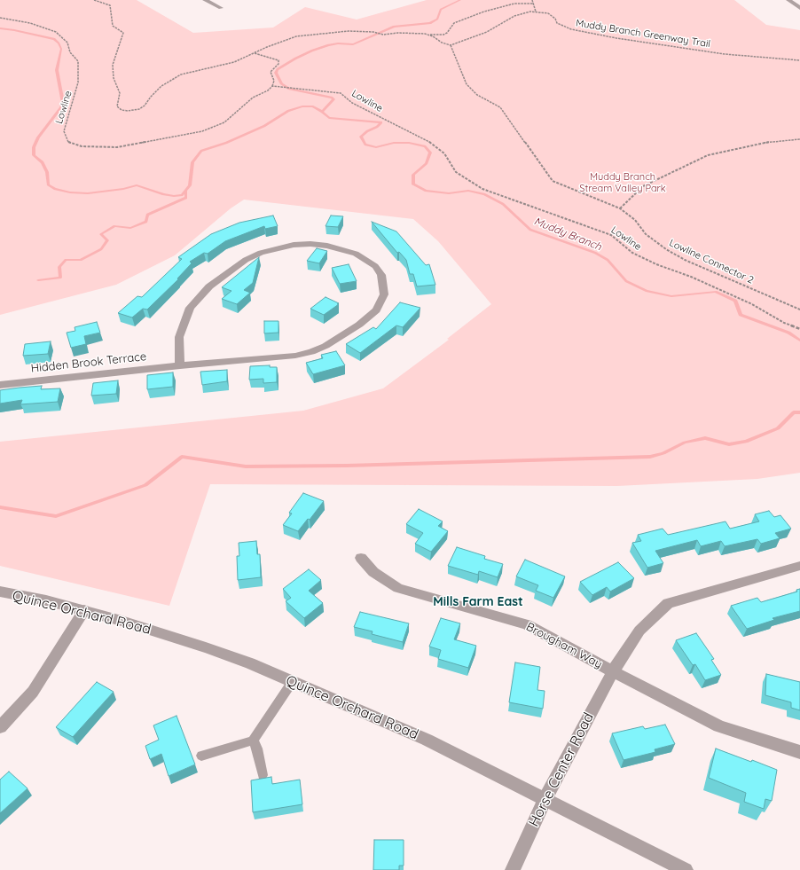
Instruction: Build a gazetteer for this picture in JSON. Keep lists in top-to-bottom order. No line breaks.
{"streets":{"street":["Hidden Brook Terrace","Quince Orchard Road","Brougham Way","Horse Center Road"],"path":["Muddy Branch Greenway Trail","Lowline","Lowline Connector 2"]},"crossings":[["Muddy Branch Greenway Trail","Lowline Connector 2"],["Quince Orchard Road","Horse Center Road"],["Brougham Way","Horse Center Road"]],"districts":["Mills Farm East"],"water":["Muddy Branch"],"parks":["Muddy Branch Stream Valley Park"]}
